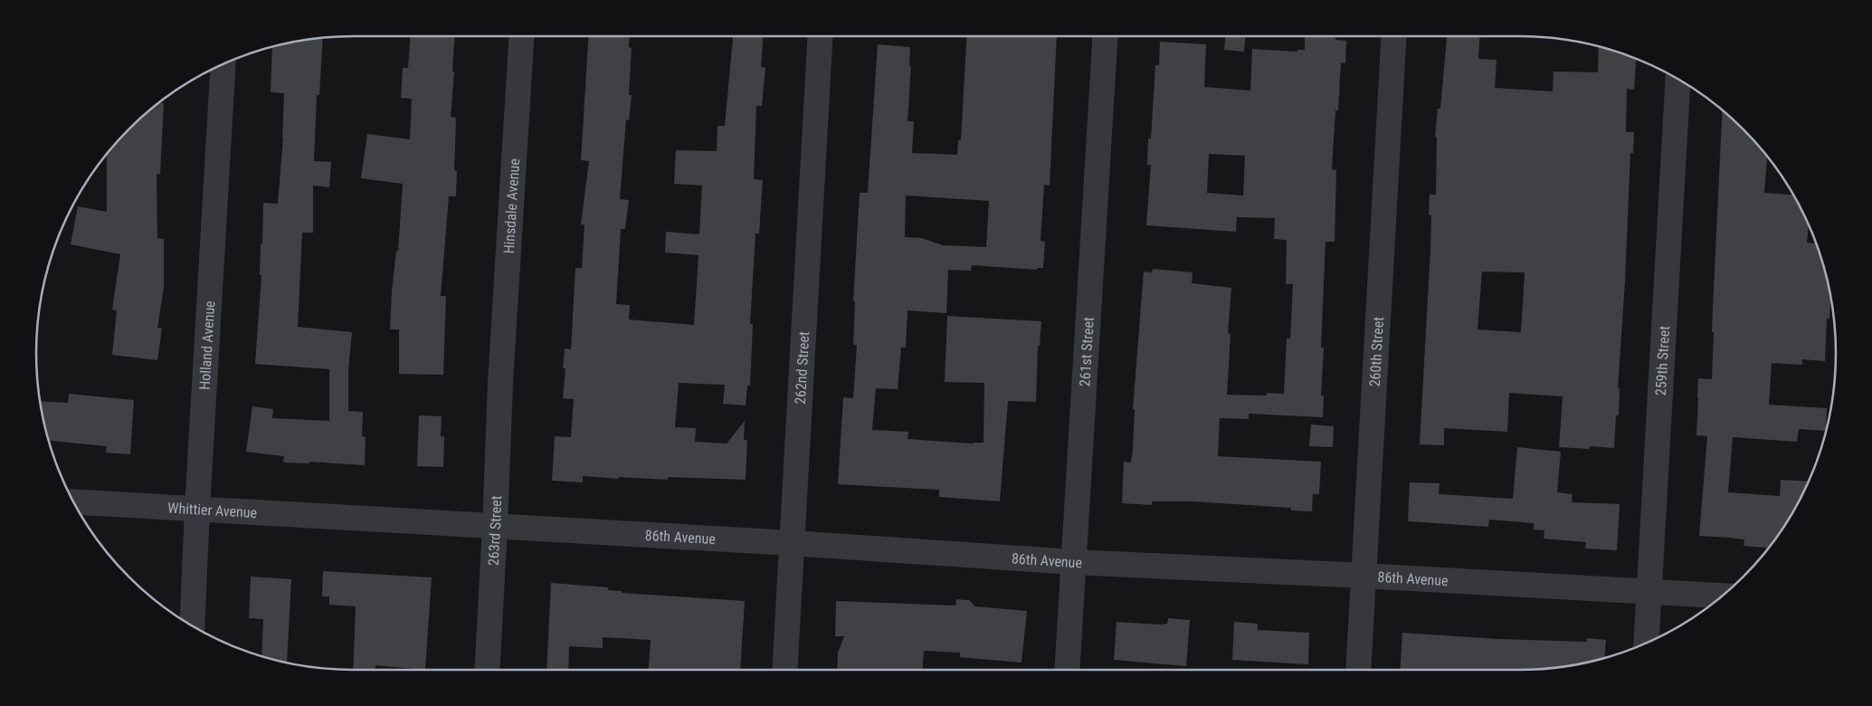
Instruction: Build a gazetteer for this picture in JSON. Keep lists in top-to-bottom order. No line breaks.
{"streets":{"street":["Hinsdale Avenue","Holland Avenue","261st Street","260th Street","259th Street","262nd Street","Whittier Avenue","263rd Street","86th Avenue"]},"crossings":[["Hinsdale Avenue","263rd Street"],["Holland Avenue","Whittier Avenue"],["261st Street","86th Avenue"],["260th Street","86th Avenue"],["259th Street","86th Avenue"],["262nd Street","86th Avenue"],["Whittier Avenue","86th Avenue"],["263rd Street","86th Avenue"]]}
